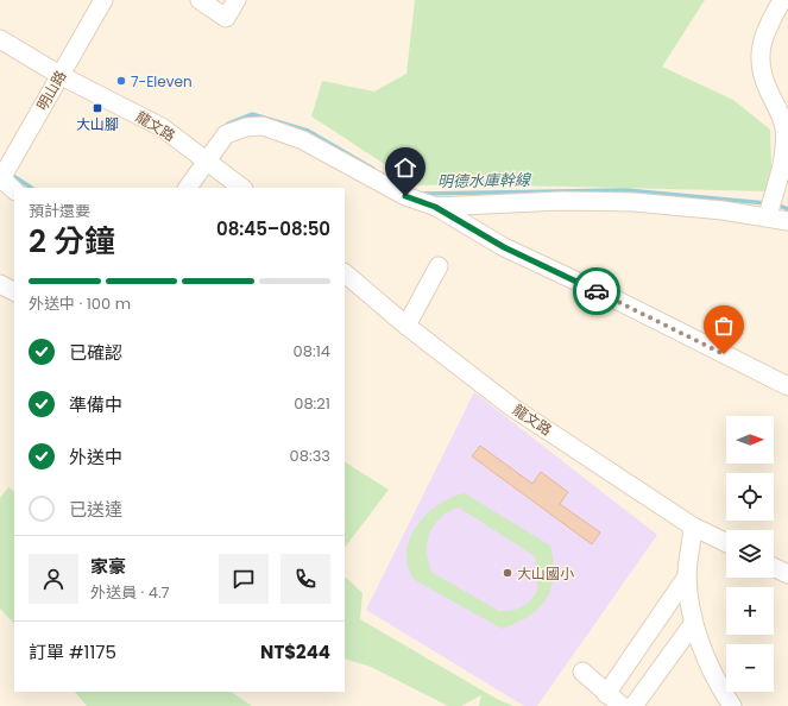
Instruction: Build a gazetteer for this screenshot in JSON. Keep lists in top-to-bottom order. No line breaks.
{"streets":{"street":["明山路","龍文路"]},"crossings":[["明山路","龍文路"]],"water":["明德水庫幹線"],"places":{"other":["7-Eleven","大山國小"],"transit":["大山腳"]},"north":"right","page":{"heading":["2 分鐘","預計還要","08:45–08:50"],"panel":["家豪","外送員 · 4.7","訂單 #1175","NT$244"],"bar":"外送中 · 100 m","list":[["已確認","08:14"],["準備中","08:21"],["外送中","08:33"],"已送達"],"map_buttons":["+","−"]}}
